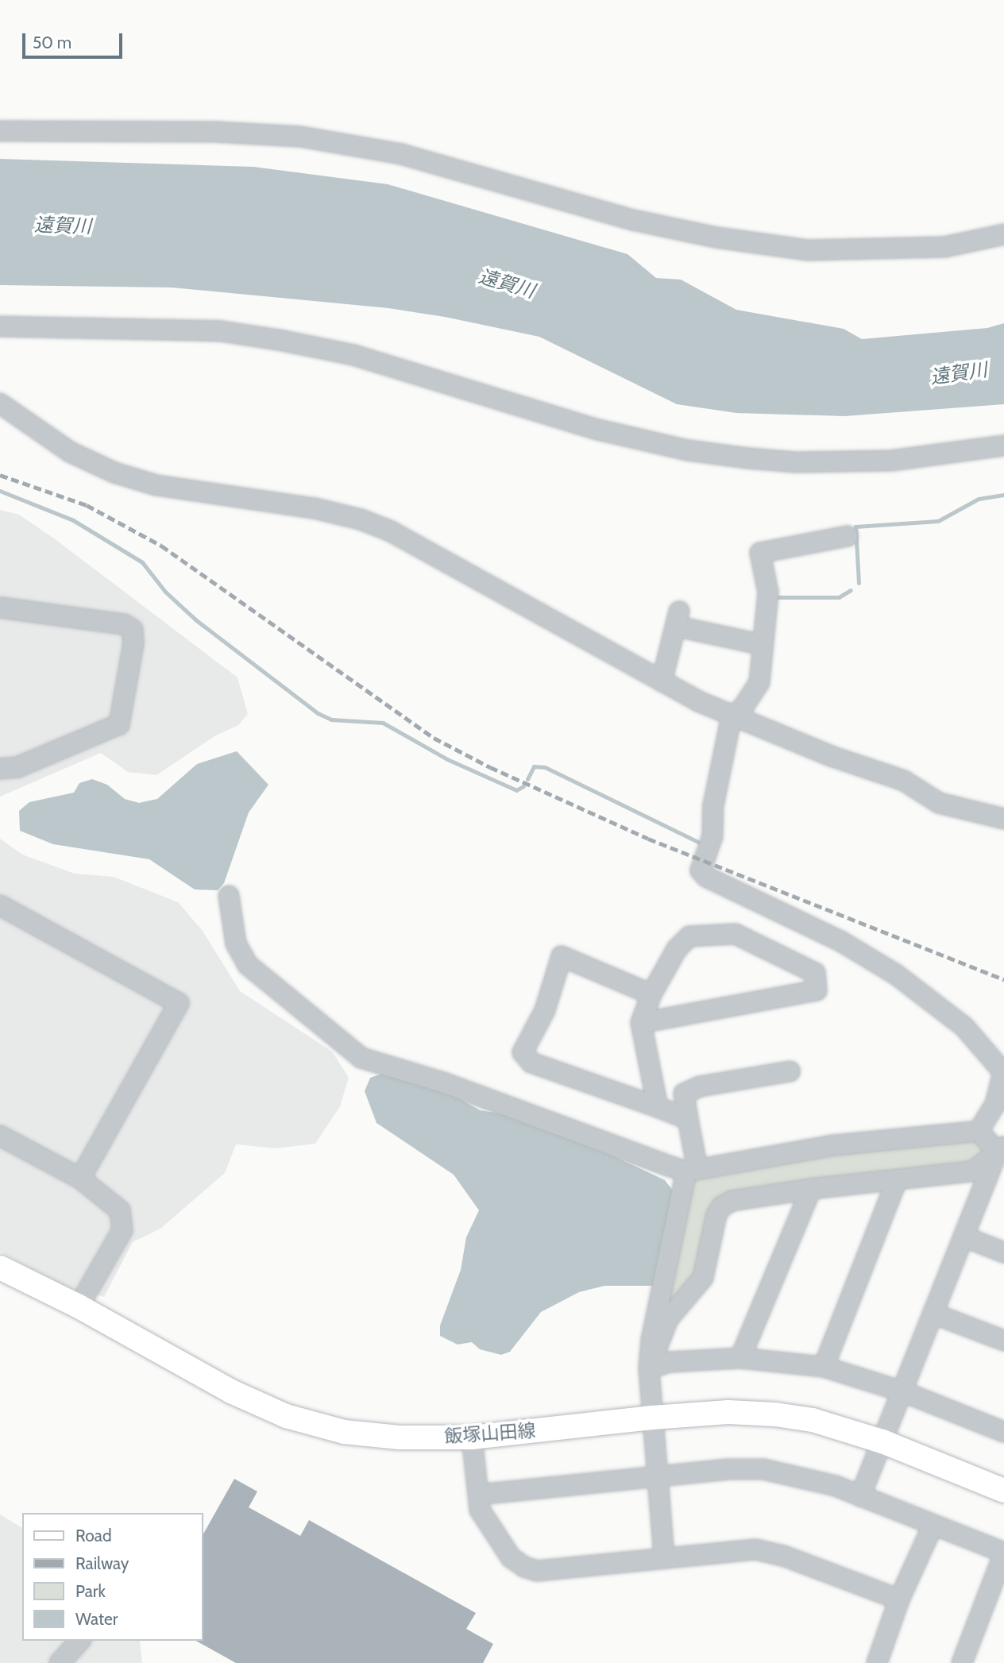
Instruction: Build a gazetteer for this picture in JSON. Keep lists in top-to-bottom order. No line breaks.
{"streets":{"main road":["飯塚山田線"]},"water":["遠賀川"],"legend":["Road","Railway","Park","Water"],"scale_bar":"50 m"}
